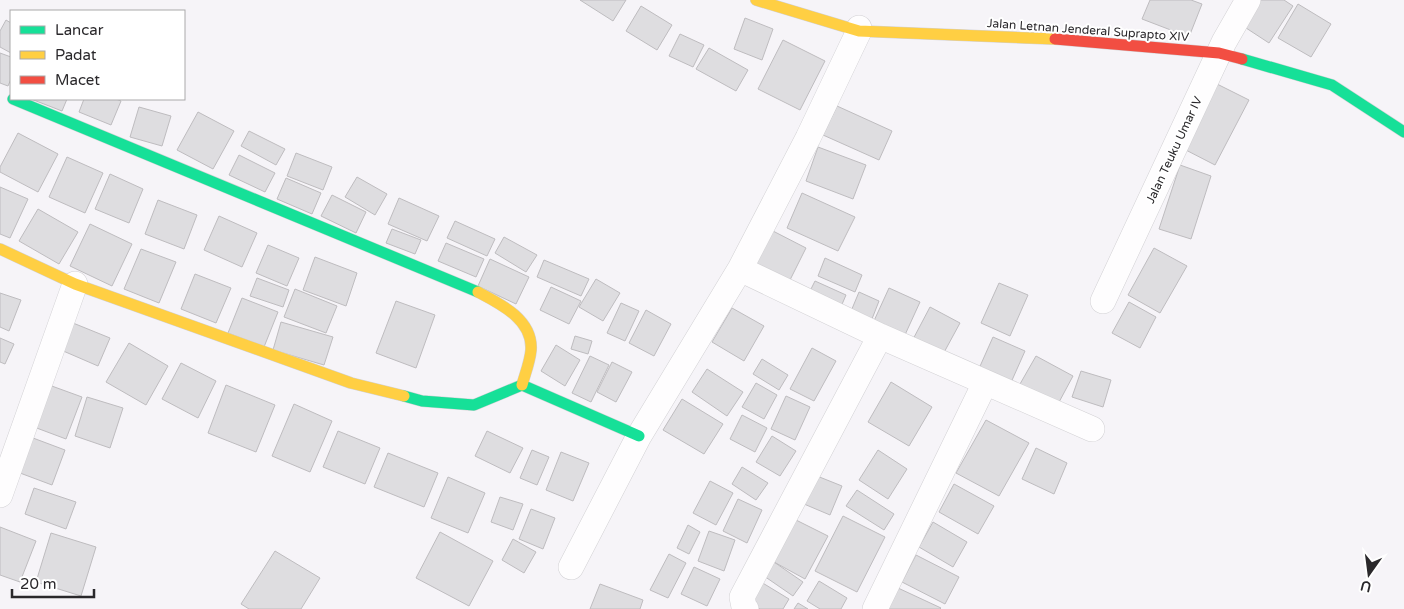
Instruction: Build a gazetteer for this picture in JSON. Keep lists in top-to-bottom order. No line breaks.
{"streets":{"street":["Jalan Letnan Jenderal Suprapto XIV","Jalan Teuku Umar IV"]},"crossings":[["Jalan Letnan Jenderal Suprapto XIV","Jalan Teuku Umar IV"]],"legend":["Lancar","Padat","Macet"],"scale_bar":"20 m","north":"bottom"}
